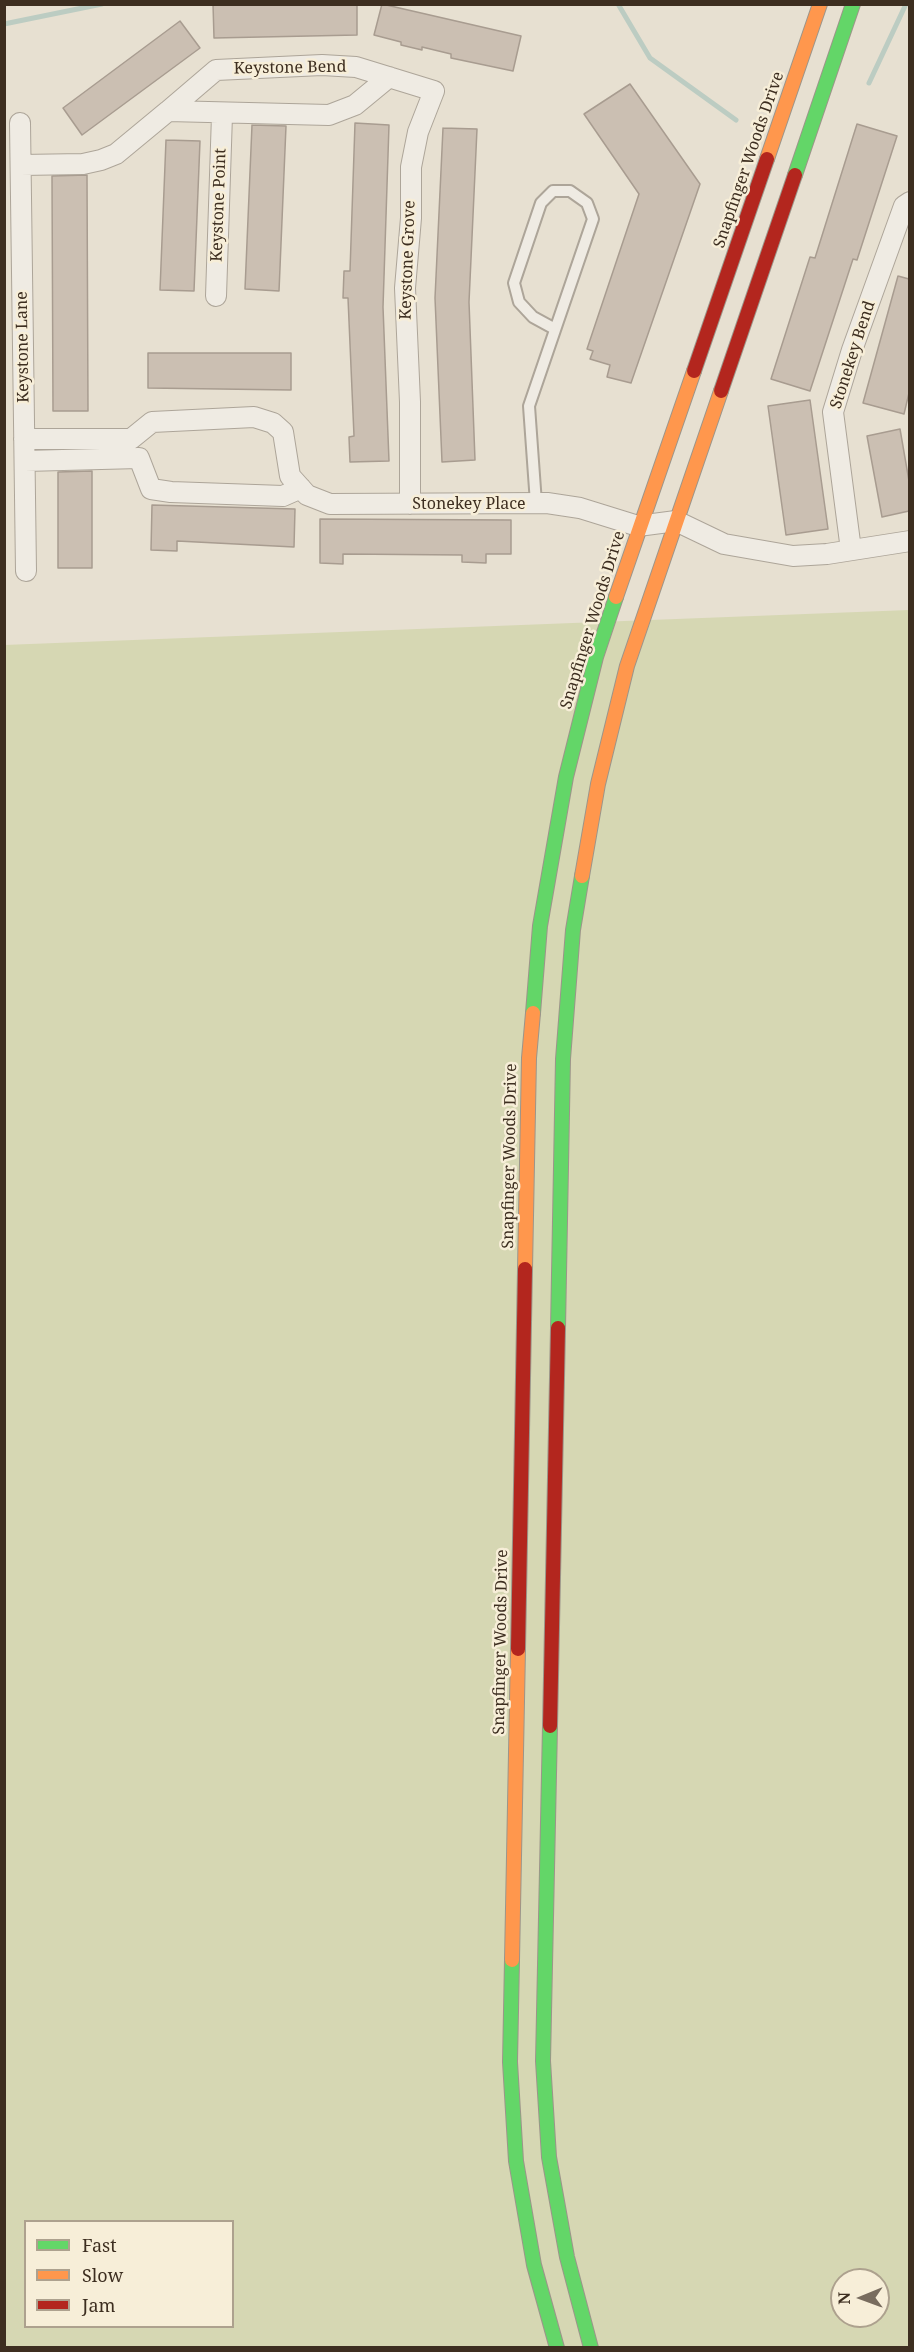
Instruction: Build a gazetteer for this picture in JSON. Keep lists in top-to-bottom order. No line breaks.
{"streets":{"main road":["Snapfinger Woods Drive"],"street":["Keystone Bend","Keystone Point","Keystone Grove","Keystone Lane","Stonekey Bend","Stonekey Place"]},"crossings":[["Keystone Bend","Keystone Grove"],["Keystone Bend","Keystone Lane"],["Snapfinger Woods Drive","Stonekey Place"],["Keystone Grove","Stonekey Place"]],"legend":["Fast","Slow","Jam"],"north":"left"}
